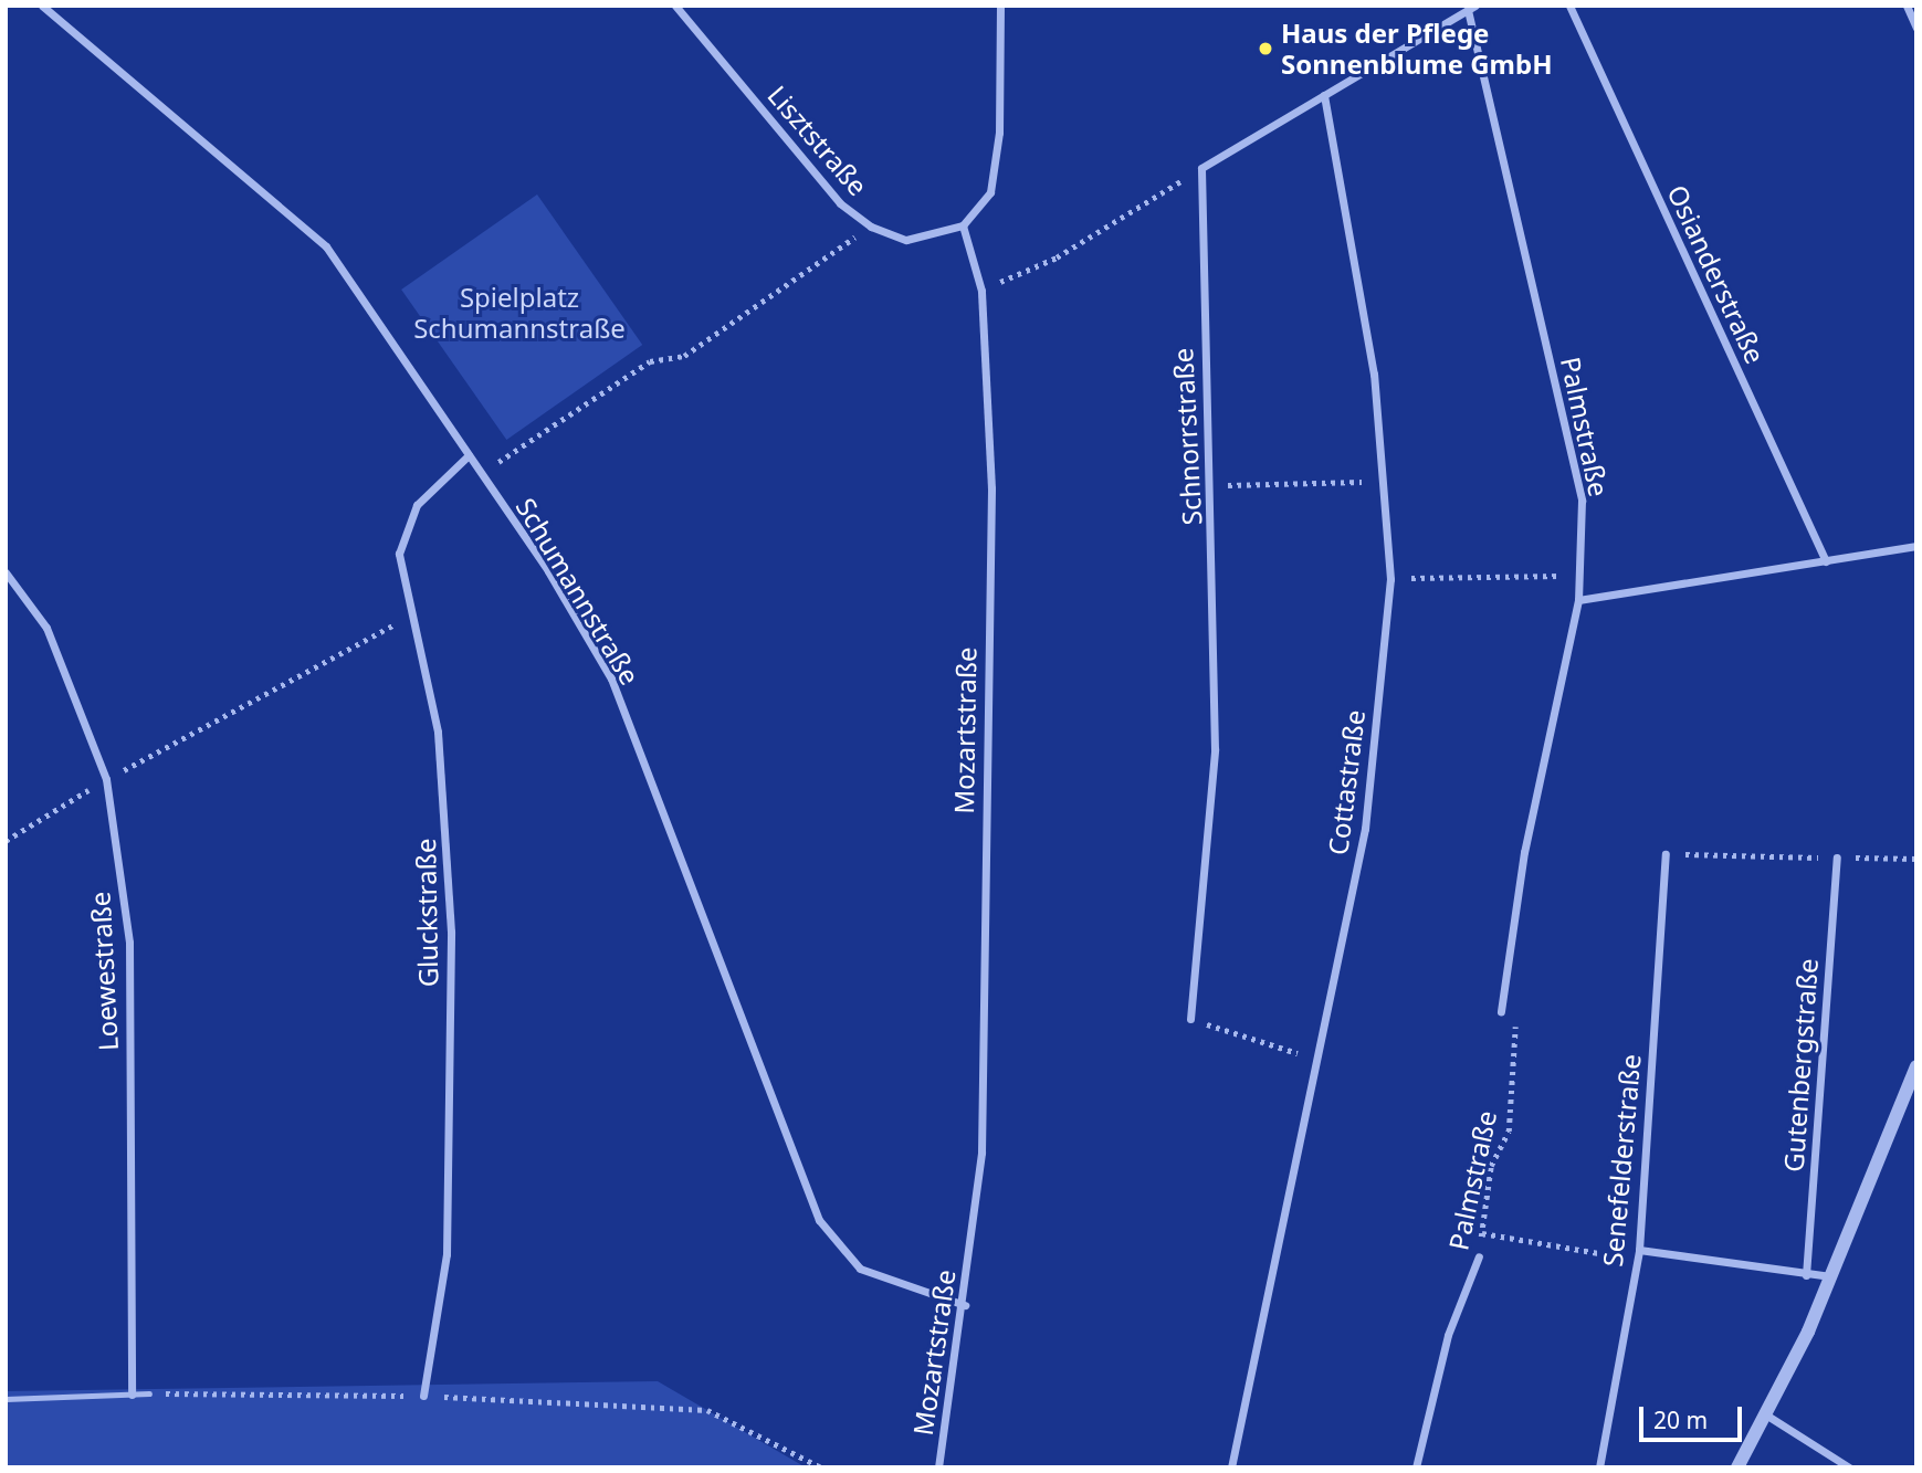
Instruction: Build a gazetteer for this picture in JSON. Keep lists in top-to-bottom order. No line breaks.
{"streets":{"street":["Lisztstraße","Osianderstraße","Palmstraße","Schnorrstraße","Schumannstraße","Mozartstraße","Cottastraße","Gluckstraße","Loewestraße","Gutenbergstraße","Senefelderstraße"]},"crossings":[["Lisztstraße","Mozartstraße"],["Schumannstraße","Mozartstraße"],["Schumannstraße","Gluckstraße"]],"parks":["Spielplatz Schumannstraße"],"places":["Haus der Pflege Sonnenblume GmbH"],"scale_bar":"20 m"}
